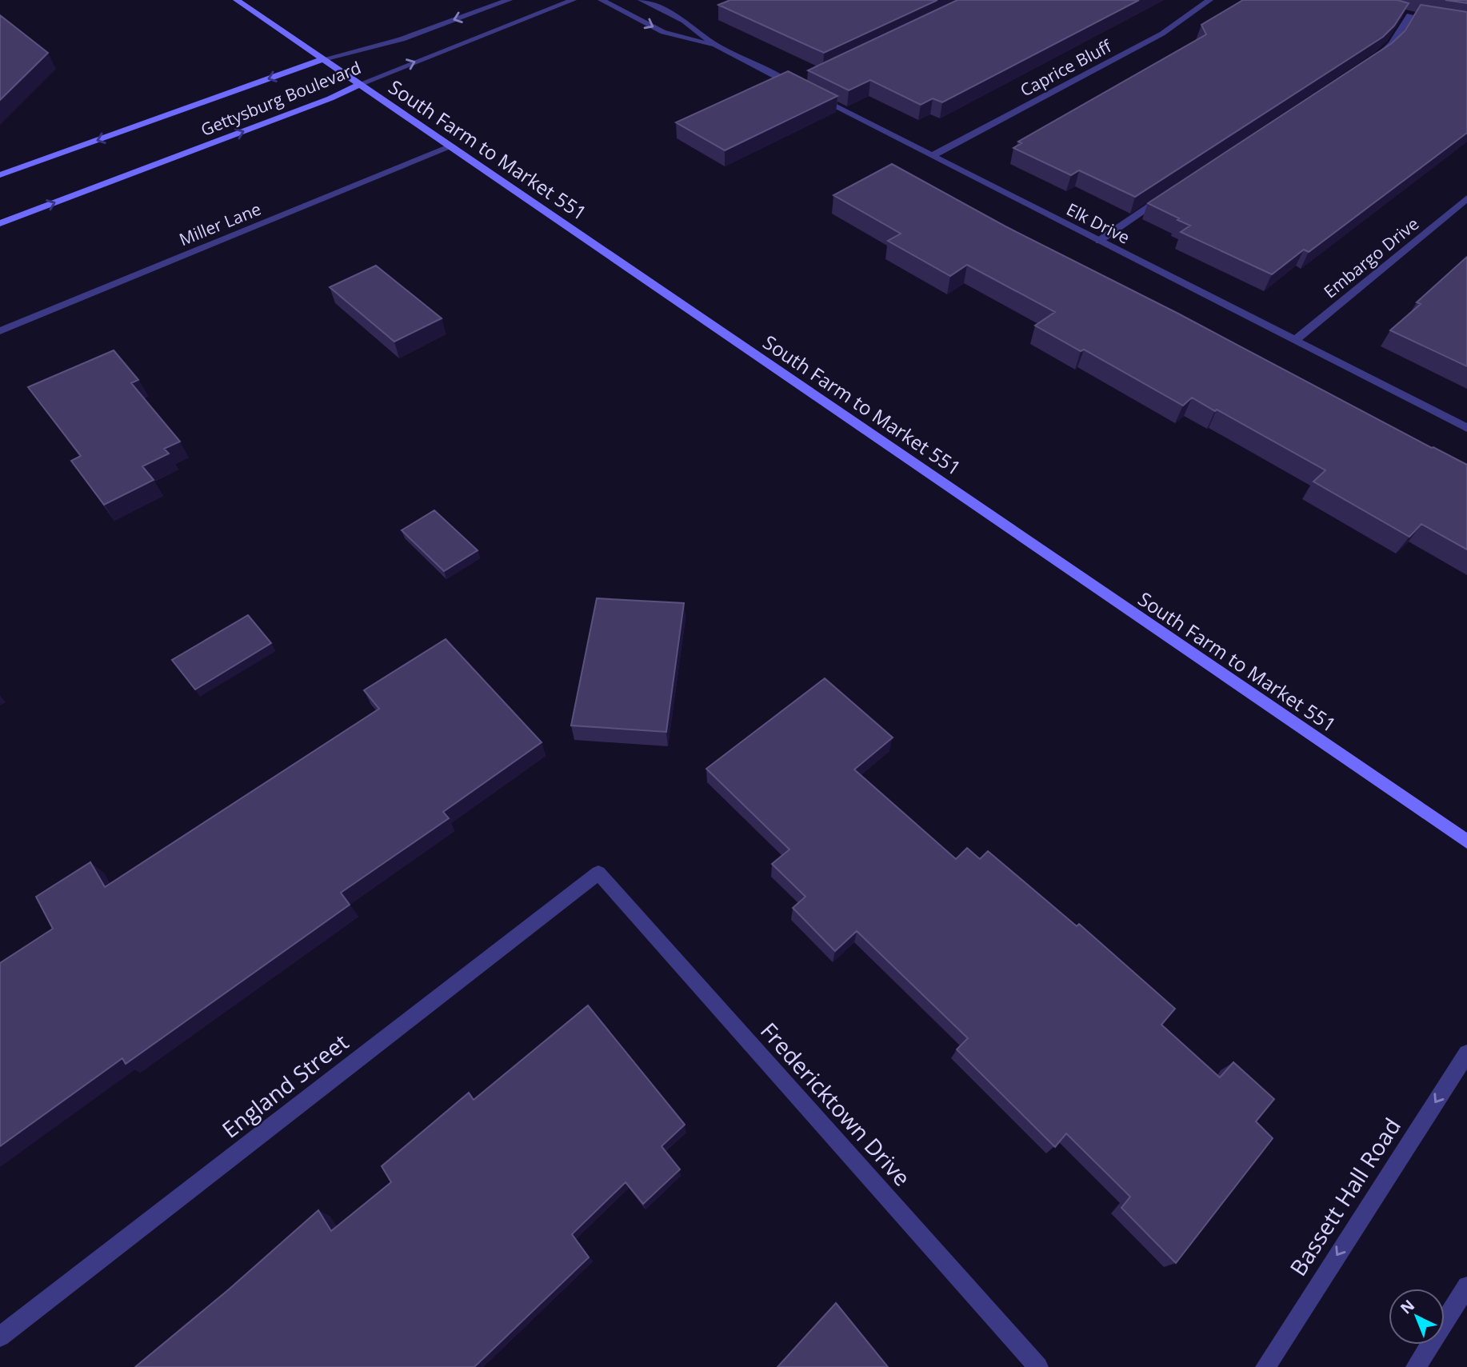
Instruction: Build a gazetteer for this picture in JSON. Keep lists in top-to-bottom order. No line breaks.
{"streets":{"main road":["Gettysburg Boulevard","South Farm to Market 551"],"street":["Caprice Bluff","Elk Drive","Miller Lane","Embargo Drive","England Street","Fredericktown Drive","Bassett Hall Road"]},"crossings":[["Caprice Bluff","Elk Drive"],["Gettysburg Boulevard","South Farm to Market 551"],["South Farm to Market 551","Miller Lane"],["Elk Drive","Embargo Drive"],["England Street","Fredericktown Drive"]],"one_way":["Bassett Hall Road"],"north":"top left"}
